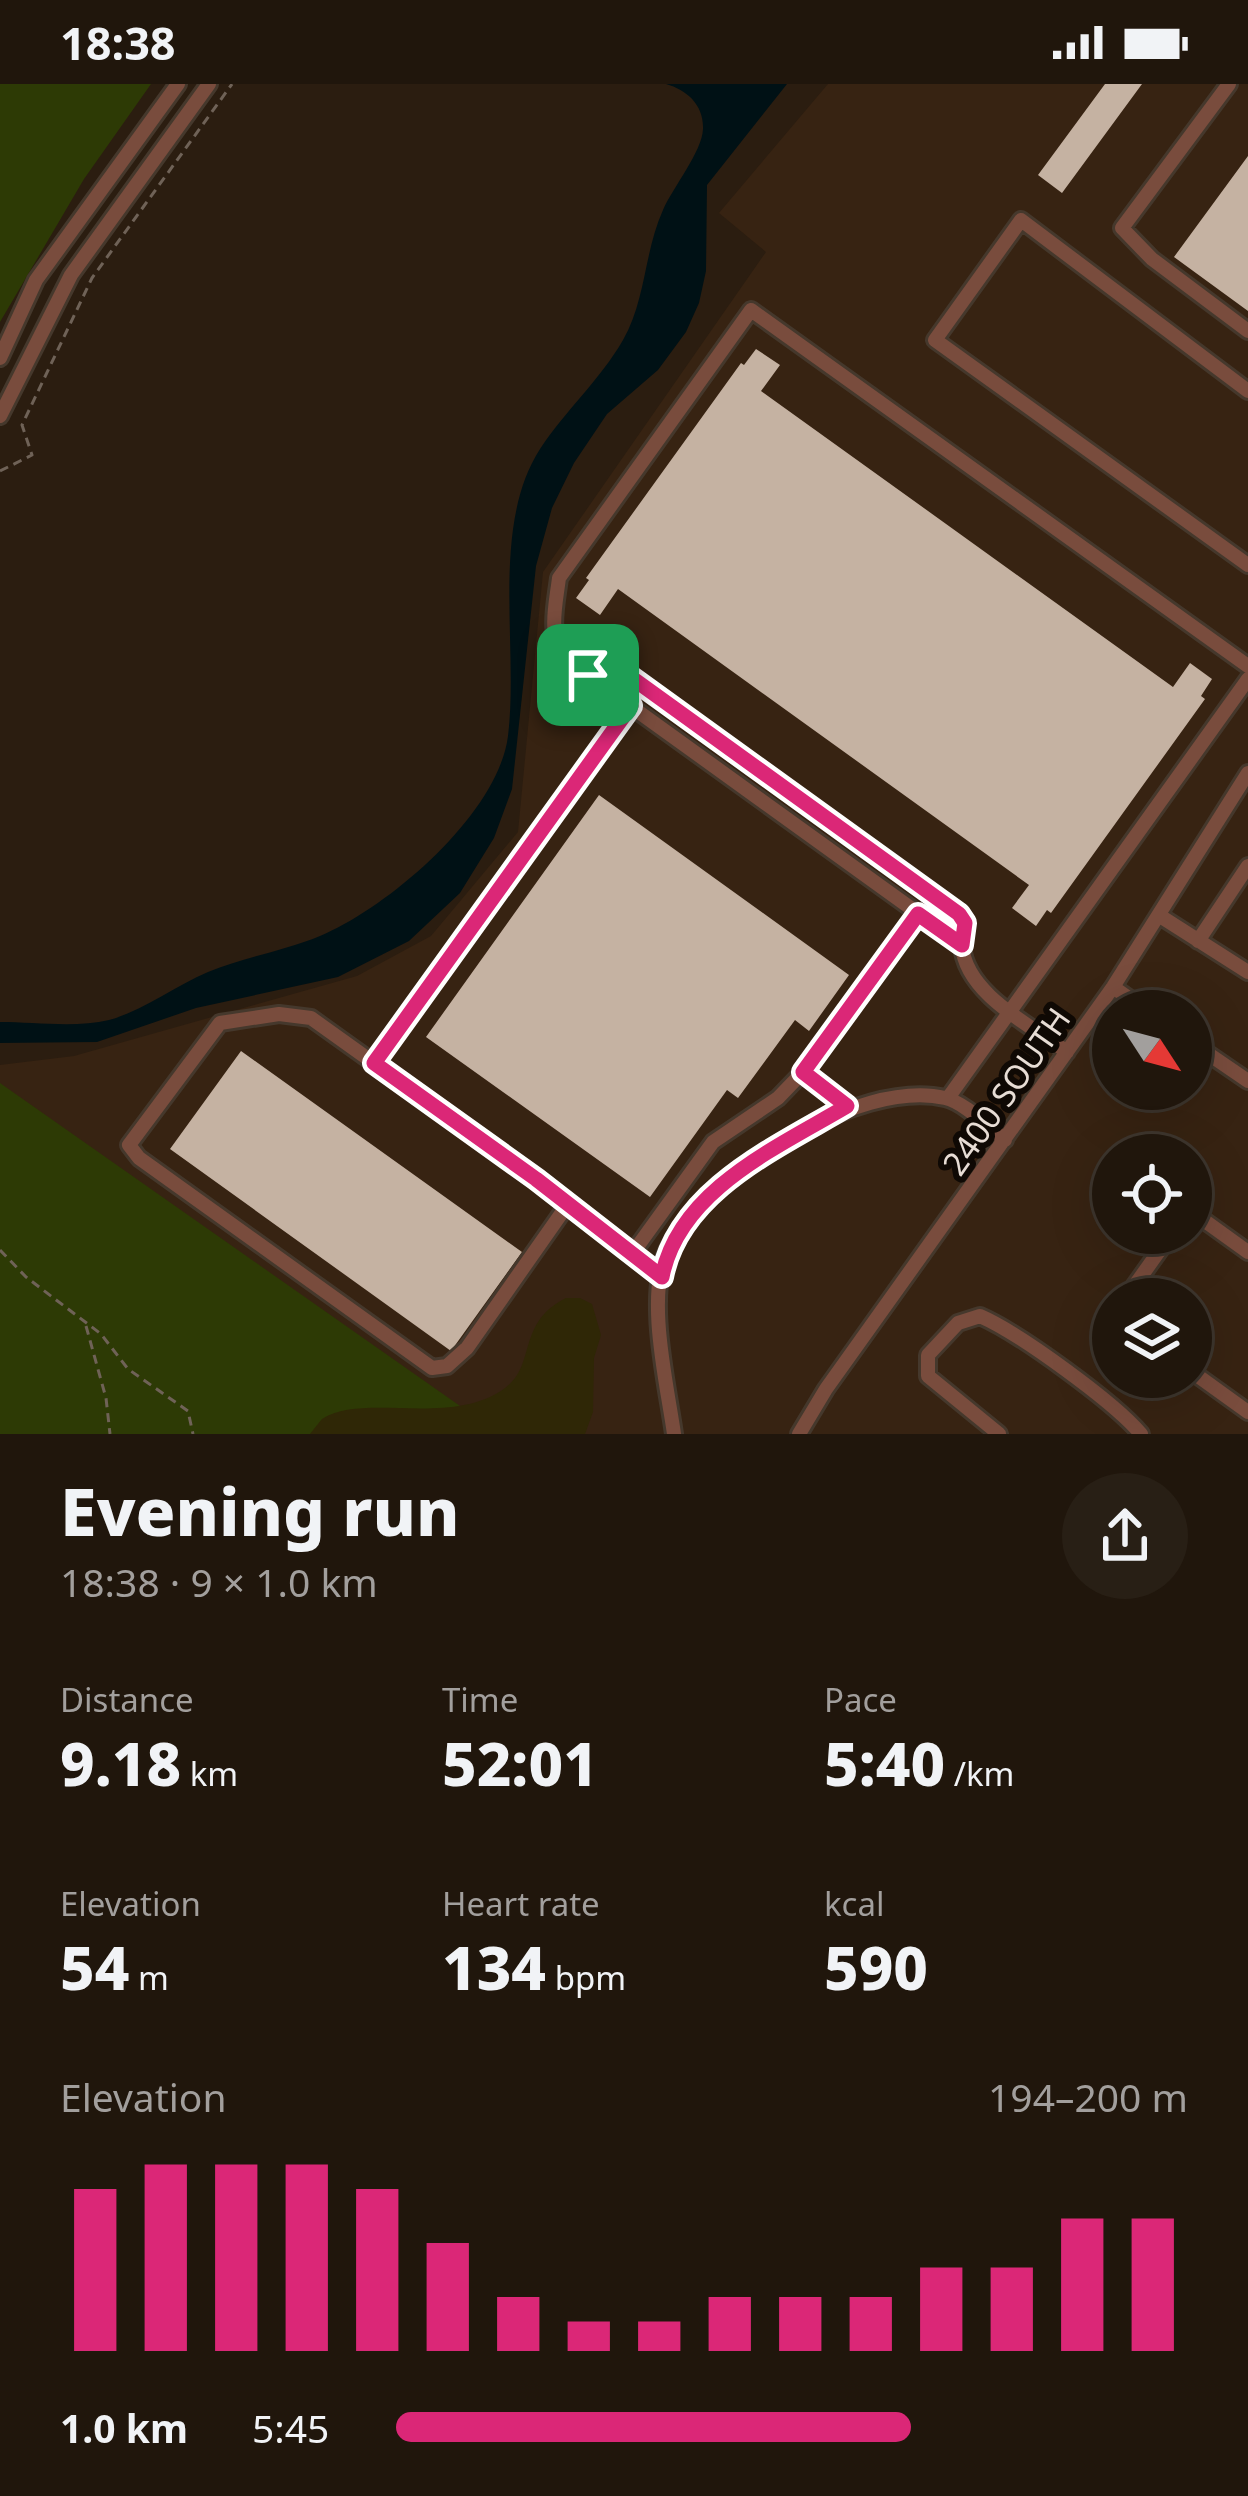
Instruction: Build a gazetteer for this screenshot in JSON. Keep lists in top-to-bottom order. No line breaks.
{"streets":{"street":["2400 SOUTH"]},"north":"bottom right","page":{"status":"18:38","heading":["Evening run","18:38 · 9 × 1.0 km"],"stats":[["Distance","9.18 km"],["Time","52:01"],["Pace","5:40 /km"],["Elevation","54 m"],["Heart rate","134 bpm"],["kcal","590"]],"chart":["Elevation","194–200 m"],"list":[{"name":"1.0 km","note":"5:45"}]}}
